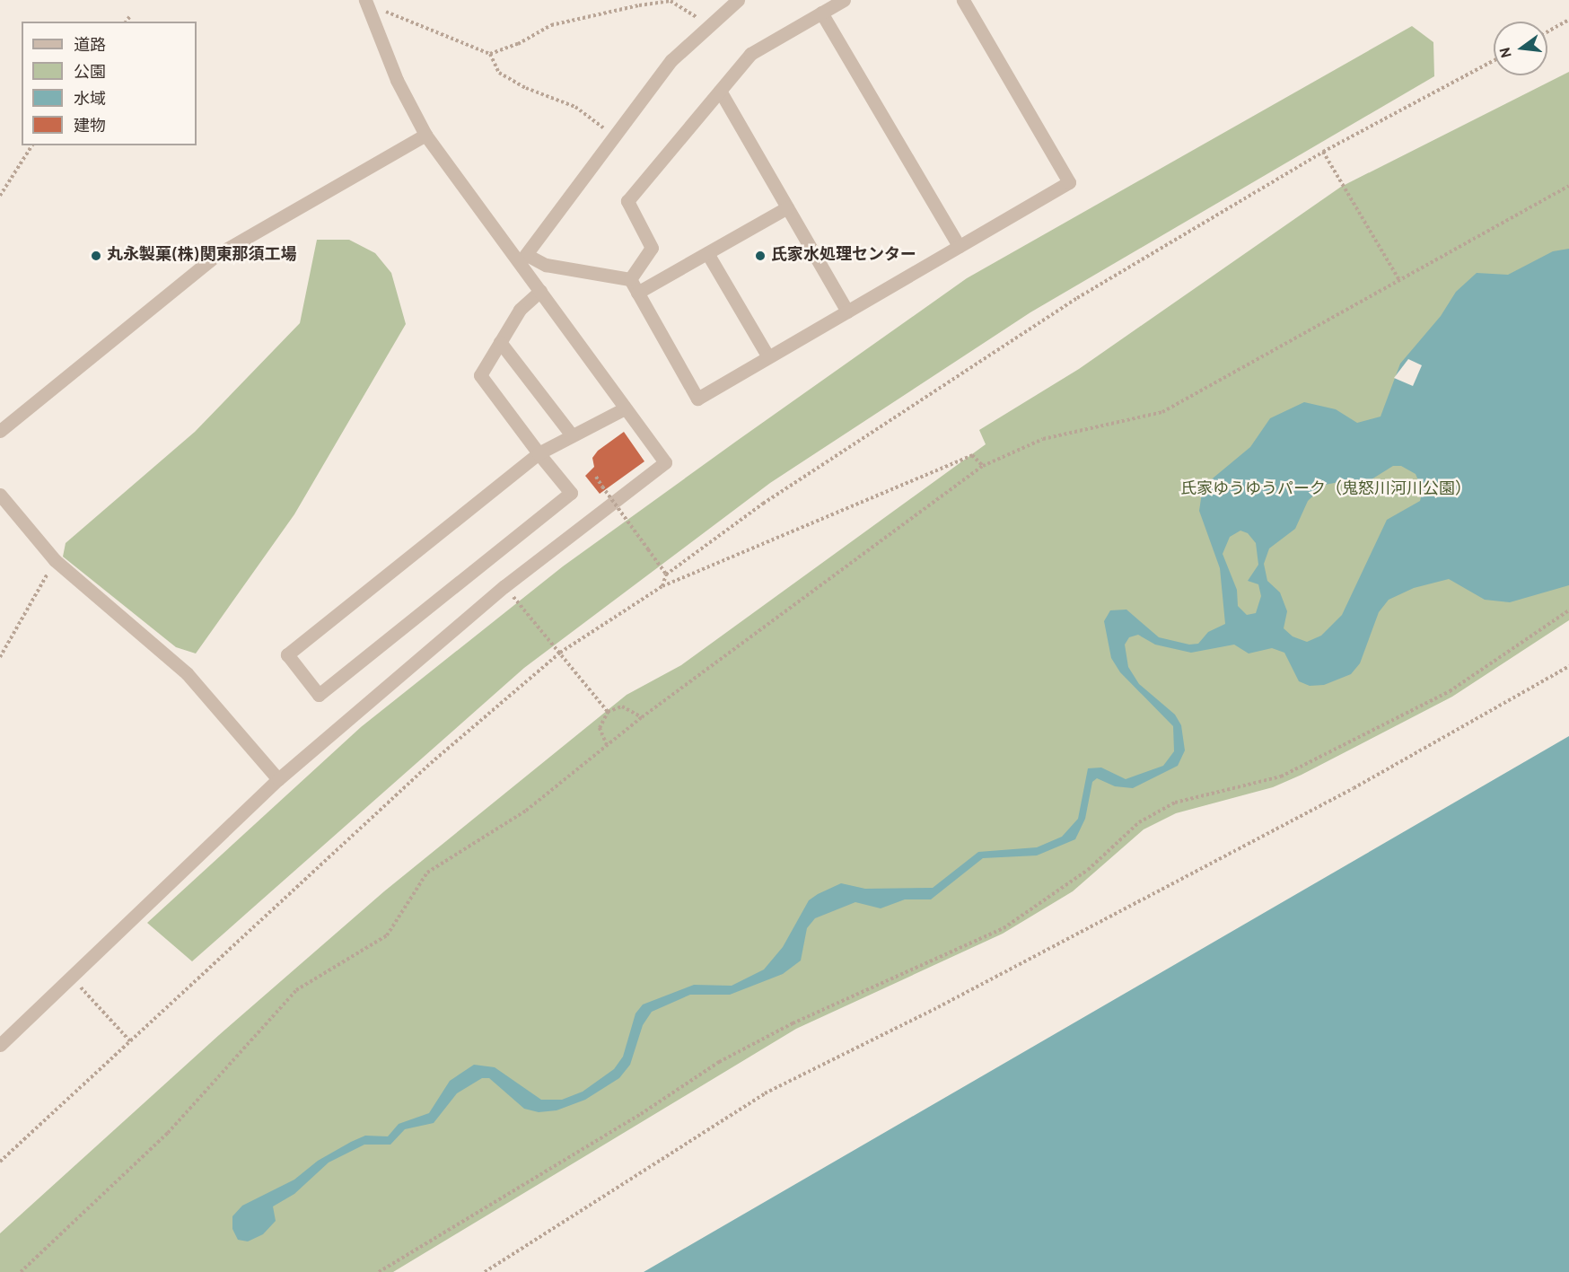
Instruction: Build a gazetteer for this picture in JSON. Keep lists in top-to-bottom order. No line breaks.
{"parks":["氏家ゆうゆうパーク（鬼怒川河川公園）"],"places":["丸永製菓(株)関東那須工場","氏家水処理センター"],"legend":["道路","公園","水域","建物"],"north":"left"}
